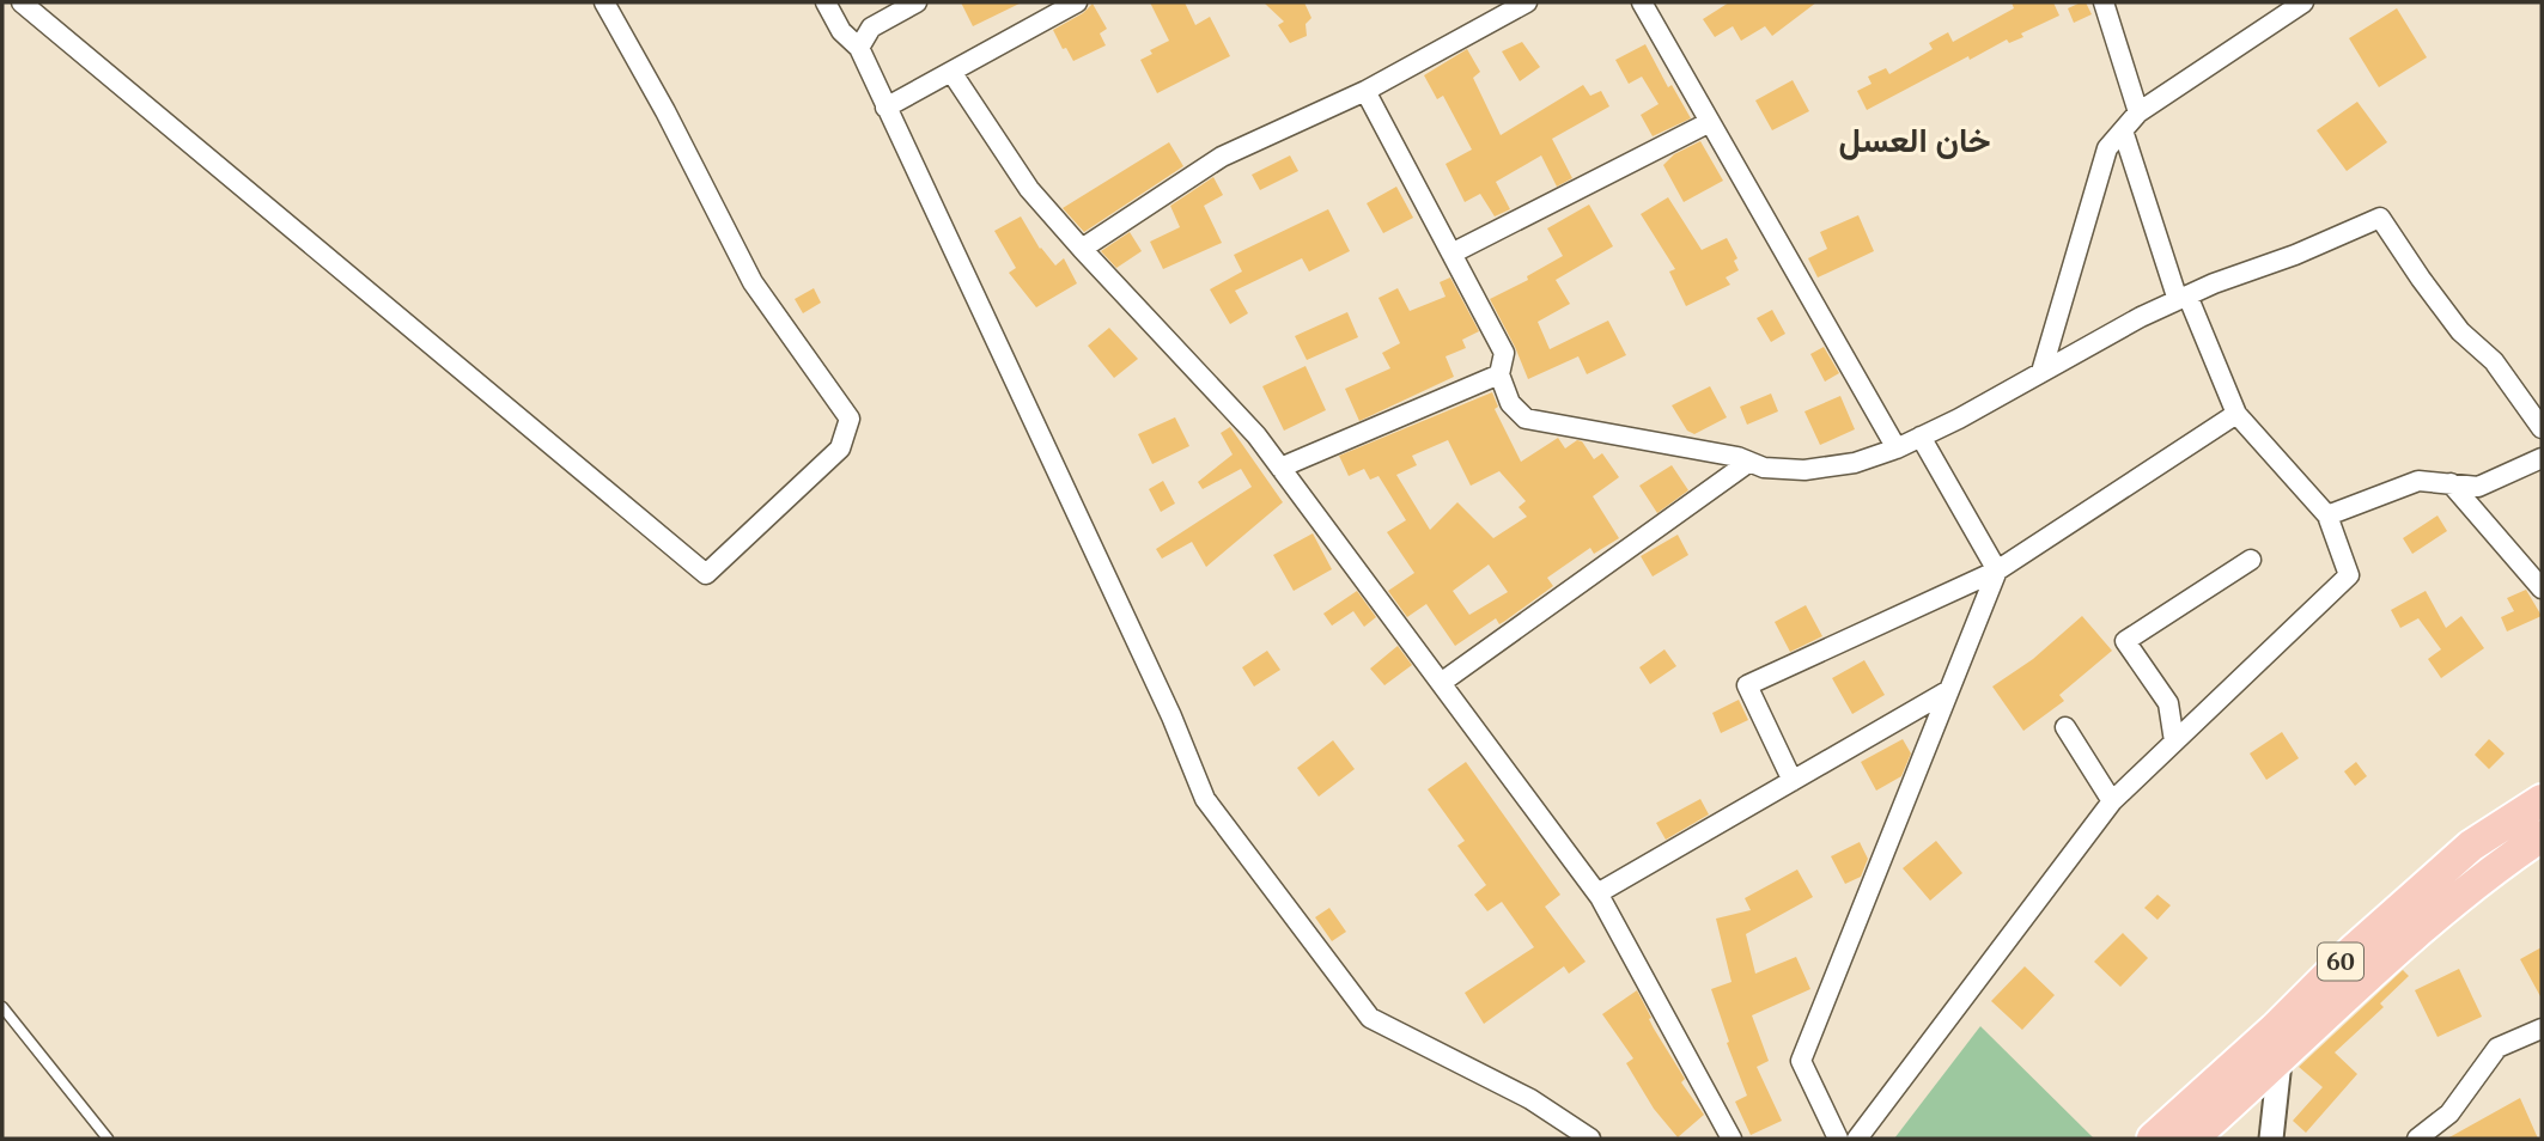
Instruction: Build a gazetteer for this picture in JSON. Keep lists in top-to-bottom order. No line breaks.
{"streets":{"highway":["60"]},"districts":["خان العسل"]}
